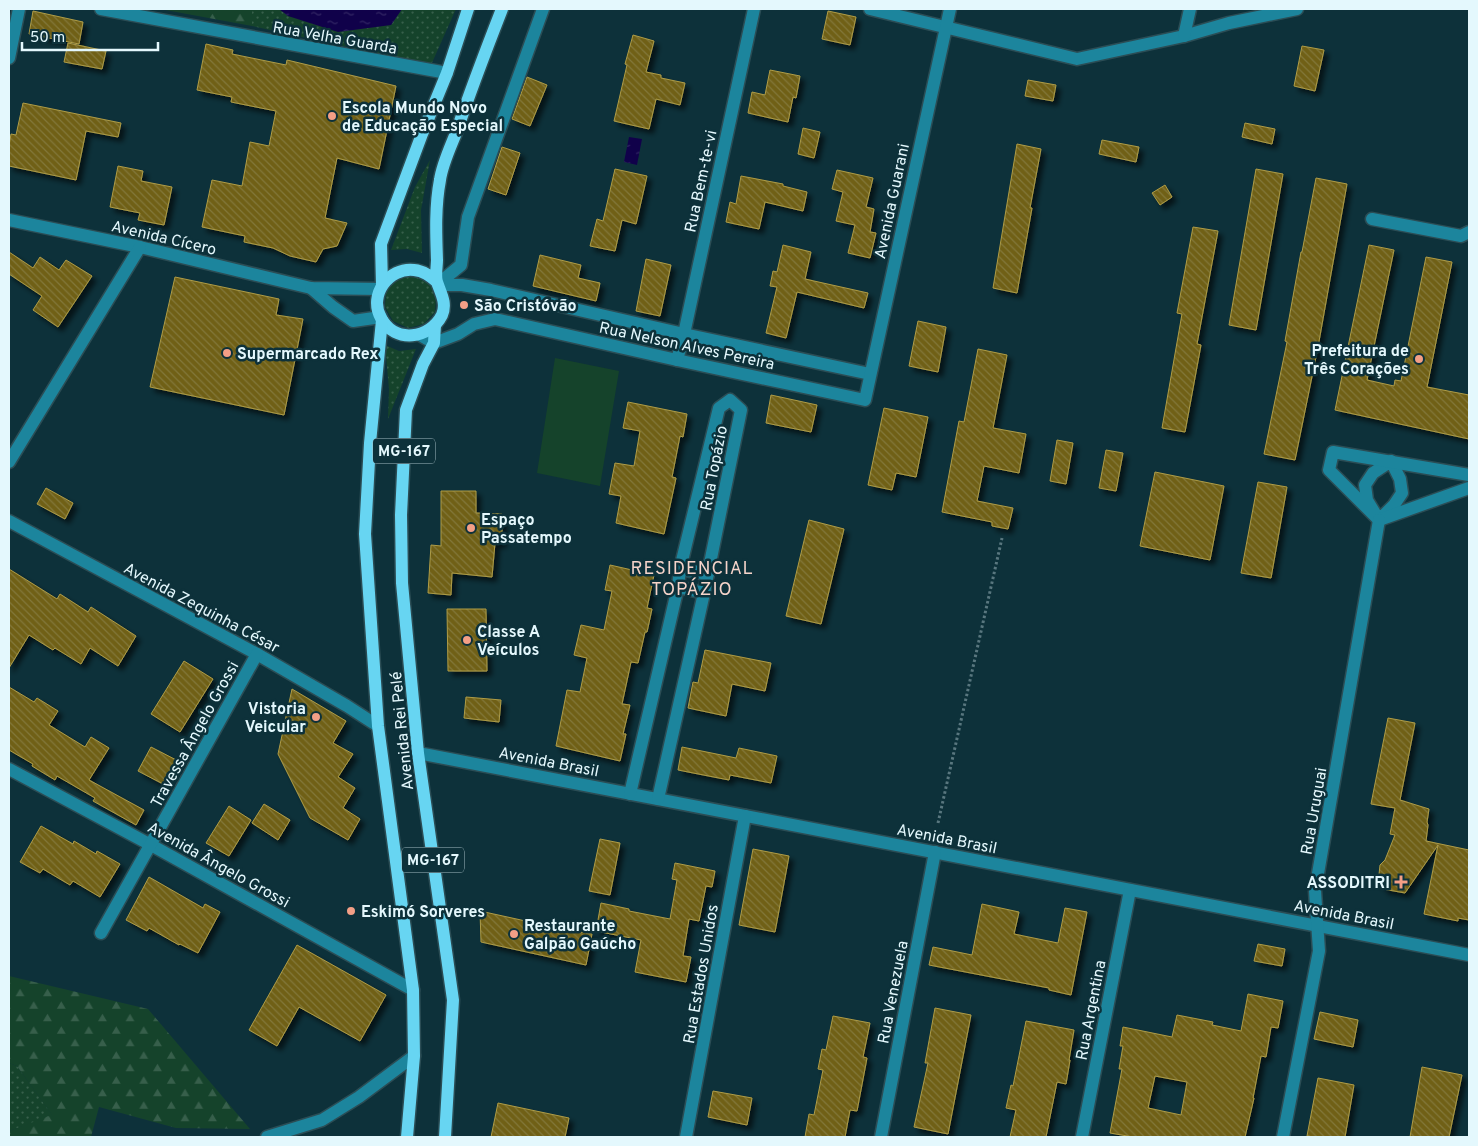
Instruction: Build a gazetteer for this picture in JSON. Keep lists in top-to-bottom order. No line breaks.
{"streets":{"main road":["MG-167","Avenida Rei Pelé"],"street":["Rua Velha Guarda","Rua Bem-te-vi","Avenida Guarani","Avenida Cícero","Rua Nelson Alves Pereira","Rua Topázio","Avenida Zequinha César","Travessa Ângelo Grossi","Avenida Brasil","Rua Uruguai","Avenida Ângelo Grossi","Rua Estados Unidos","Rua Venezuela","Rua Argentina"]},"crossings":[["Rua Velha Guarda","Avenida Rei Pelé"],["Rua Bem-te-vi","Rua Nelson Alves Pereira"],["Avenida Guarani","Rua Nelson Alves Pereira"],["Avenida Cícero","Rua Nelson Alves Pereira"],["Avenida Cícero","Avenida Rei Pelé"],["Rua Nelson Alves Pereira","Avenida Rei Pelé"],["Rua Topázio","Avenida Brasil"],["Avenida Zequinha César","Avenida Rei Pelé"],["Avenida Zequinha César","Travessa Ângelo Grossi"],["Avenida Rei Pelé","Avenida Brasil"],["Avenida Rei Pelé","Avenida Ângelo Grossi"],["Travessa Ângelo Grossi","Avenida Ângelo Grossi"],["Avenida Brasil","Rua Uruguai"],["Avenida Brasil","Rua Estados Unidos"],["Avenida Brasil","Rua Venezuela"],["Avenida Brasil","Rua Argentina"]],"districts":["RESIDENCIAL TOPÁZIO"],"places":{"other":["Escola Mundo Novo de Educação Especial","São Cristóvão","Supermarcado Rex","Prefeitura de Três Corações","Espaço Passatempo","Classe A Veículos","Vistoria Veicular","Eskimó Sorveres","Restaurante Galpão Gaúcho"],"health":["ASSODITRI"]},"scale_bar":"50 m"}
